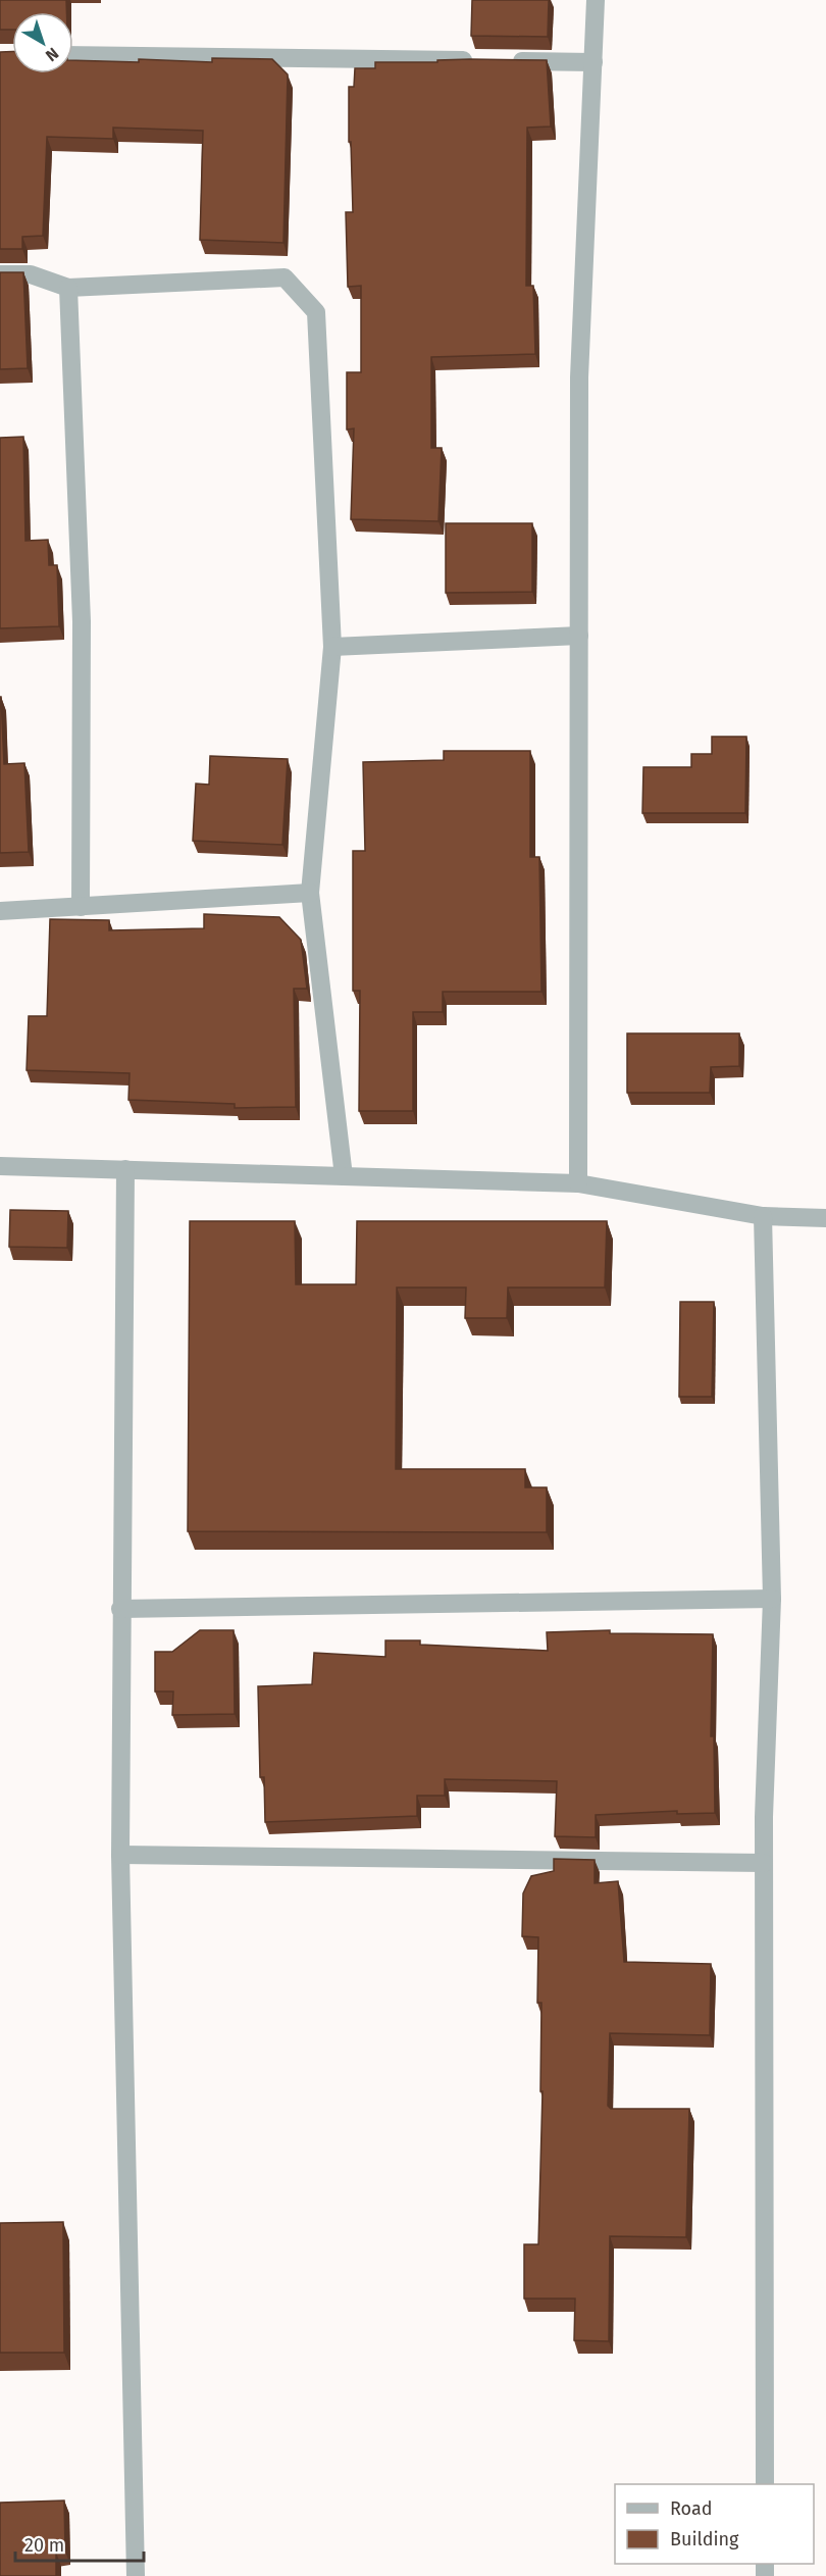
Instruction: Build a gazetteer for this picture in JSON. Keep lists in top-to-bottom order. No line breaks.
{"legend":["Road","Building"],"scale_bar":"20 m","north":"bottom right"}
